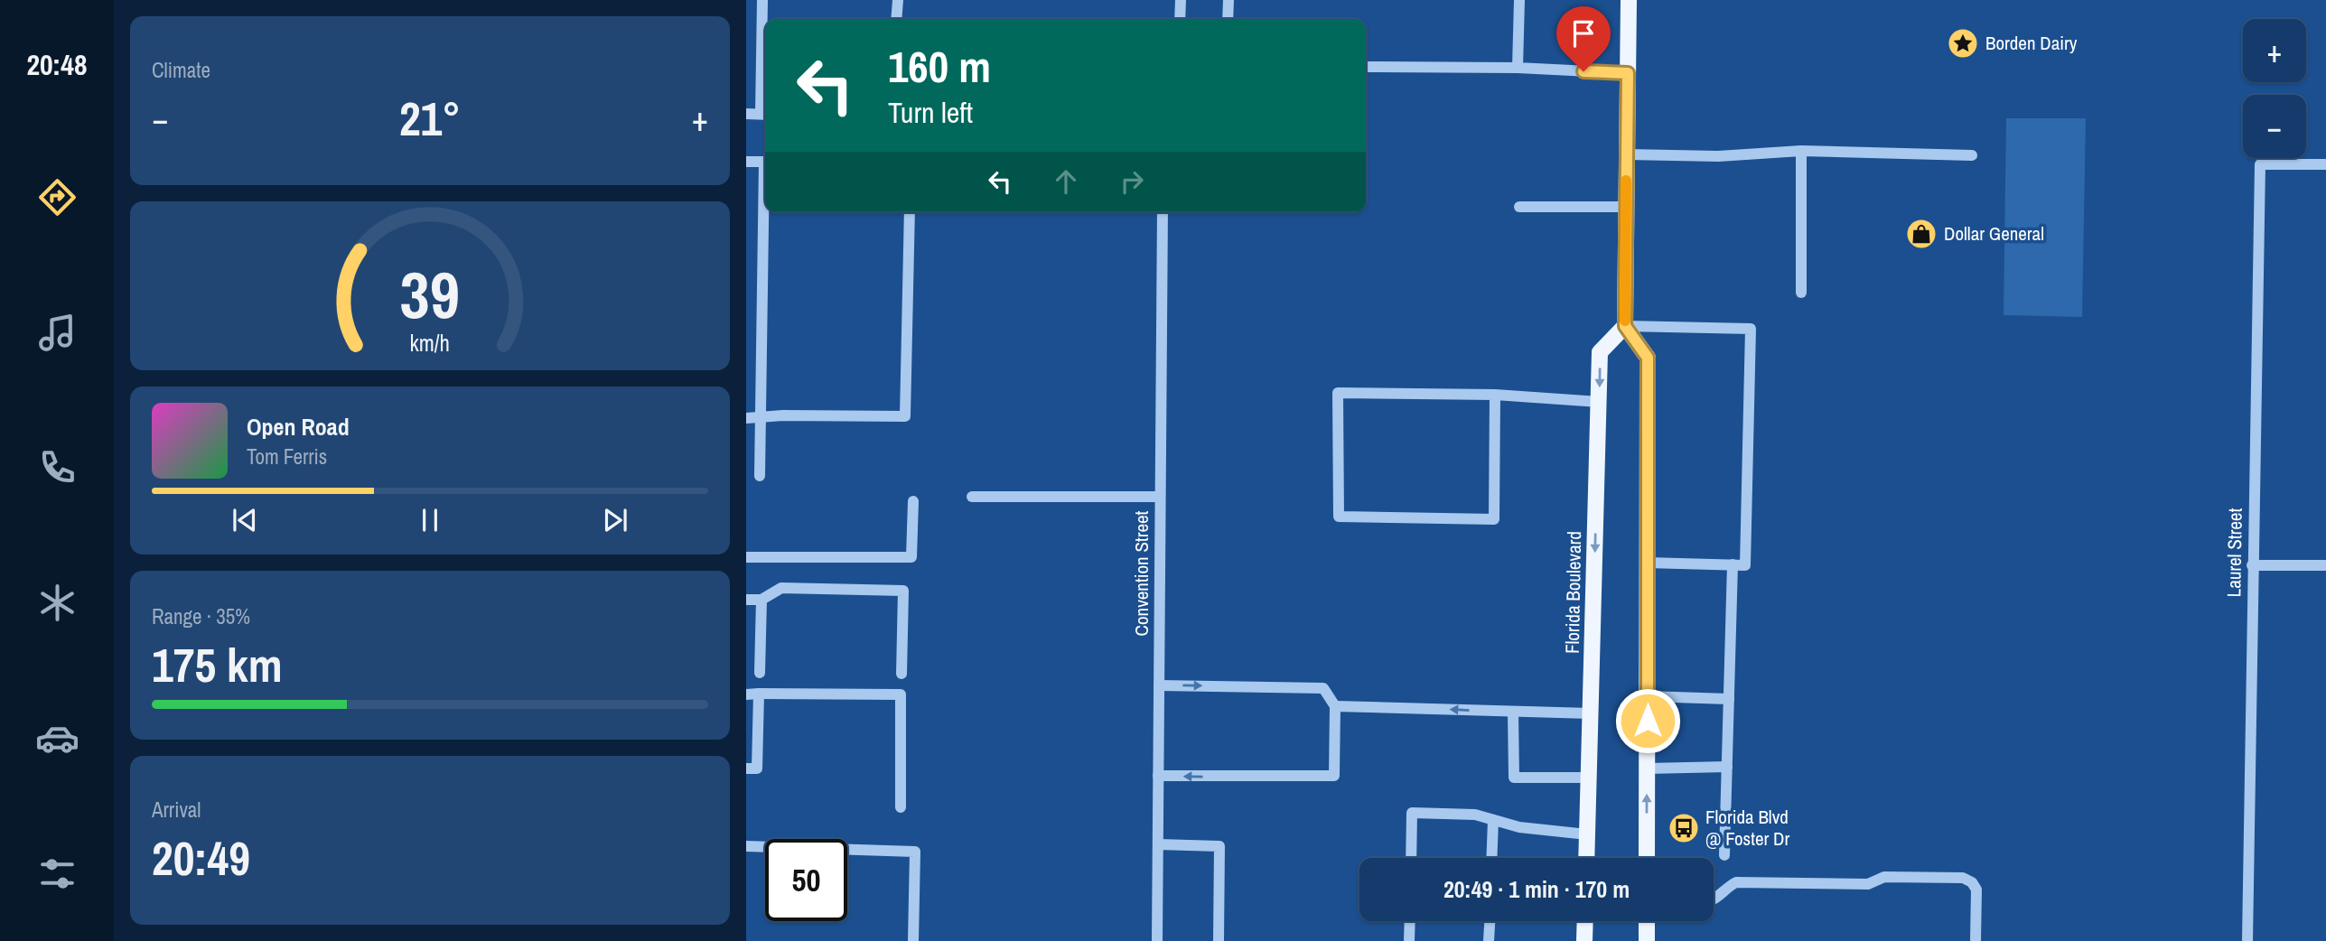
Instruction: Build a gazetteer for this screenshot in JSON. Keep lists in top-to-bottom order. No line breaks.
{"streets":{"main road":["Florida Boulevard"],"street":["Laurel Street","Convention Street"]},"places":{"place":["Borden Dairy"],"shop":["Dollar General"],"bus stop":["Florida Blvd @ Foster Dr"]},"page":{"tabs":"20:48","tile":["Climate",["Range · 35%","175 km"],["Arrival","20:49"]],"map_buttons":["+","−"],"turn":["160 m","Turn left"],"heat":["−","21°","+"],"song":["Open Road","Tom Ferris"],"limit":"50","trip":"20:49 · 1 min · 170 m","gauge":["39","km/h"]}}
